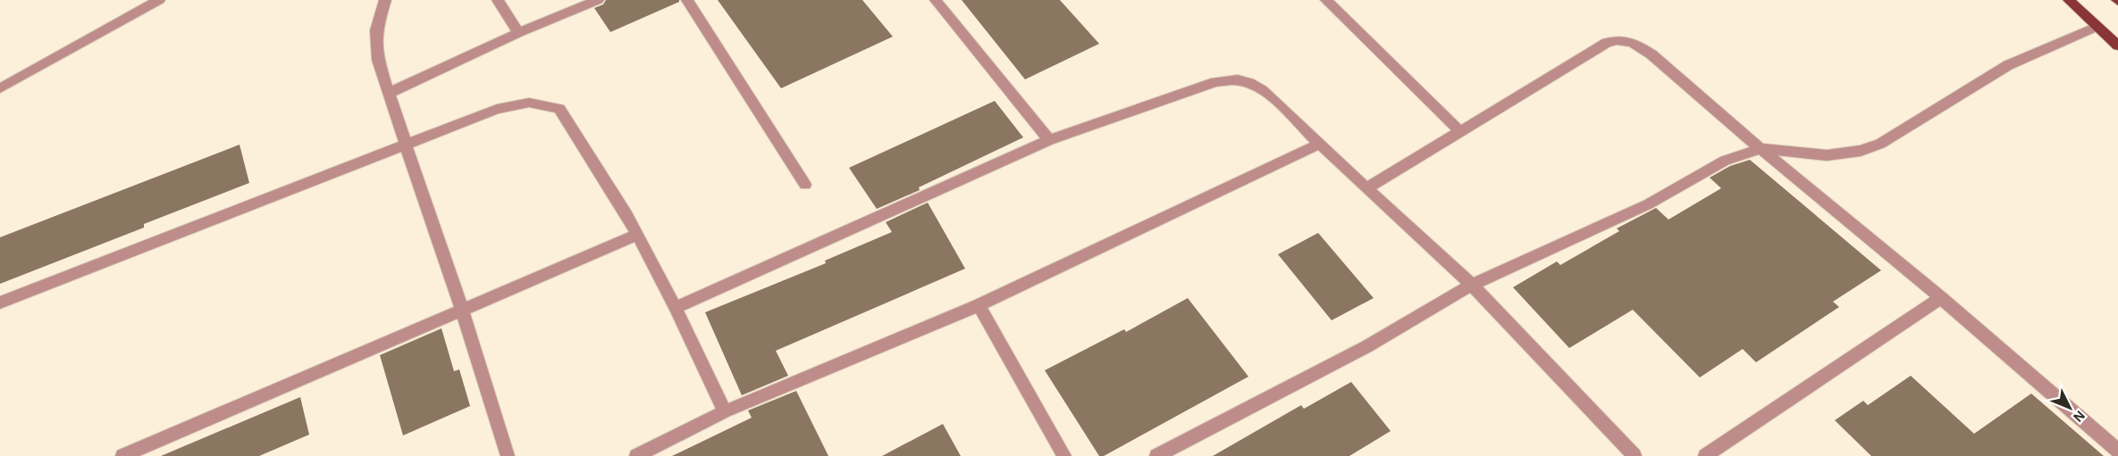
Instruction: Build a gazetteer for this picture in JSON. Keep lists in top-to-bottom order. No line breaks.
{"north":"bottom right"}
